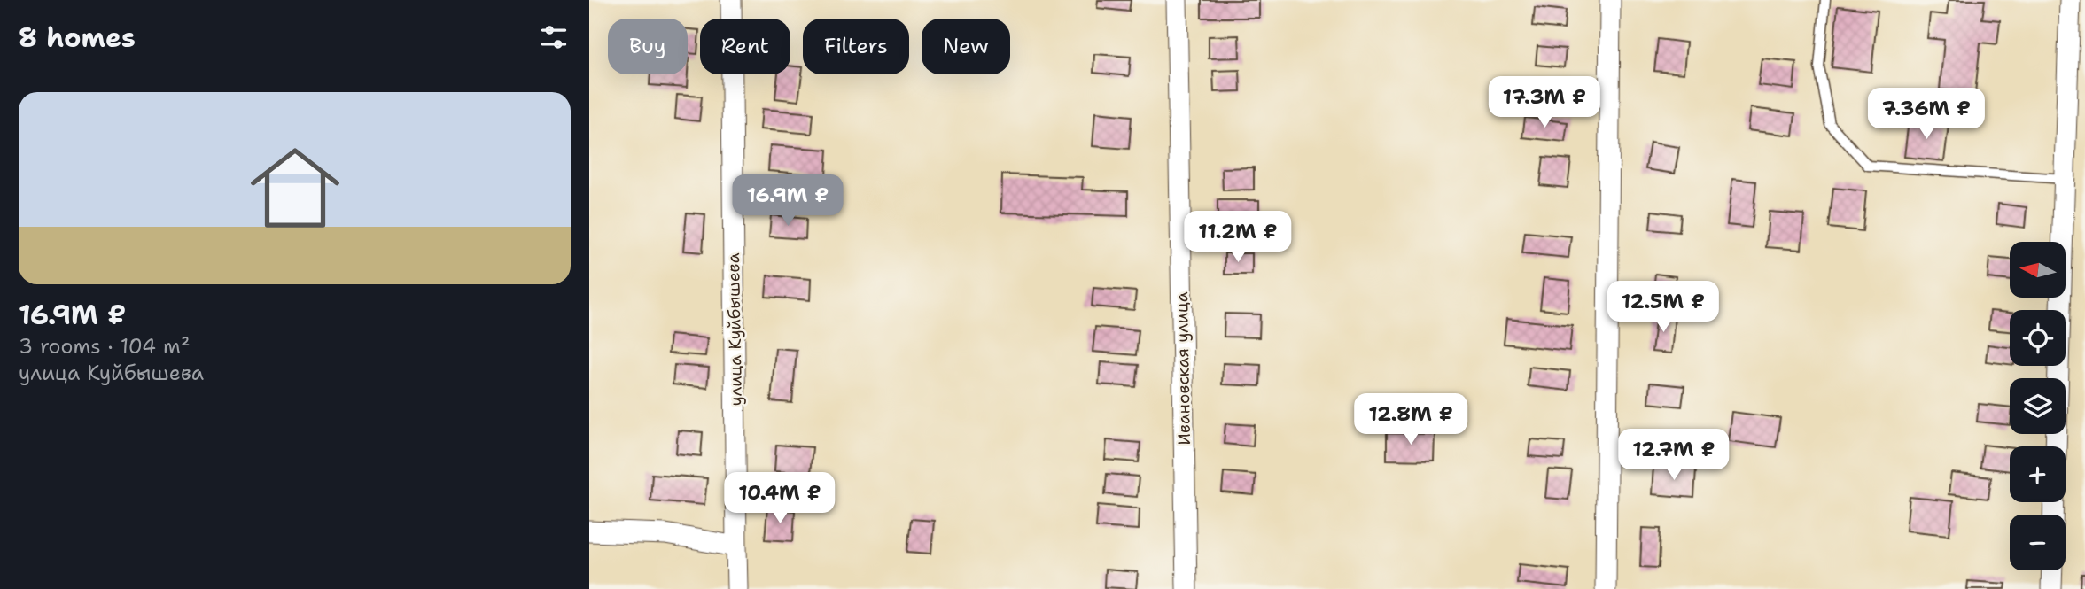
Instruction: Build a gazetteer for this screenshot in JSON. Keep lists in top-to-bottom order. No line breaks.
{"streets":{"street":["улица Куйбышева","Ивановская улица"]},"north":"left","page":{"heading":"8 homes","chip":["Buy","Rent","Filters","New"],"list":[{"name":"16.9M ₽","note":"3 rooms · 104 m² · улица Куйбышева"}],"price":["17.3M ₽","7.36M ₽","16.9M ₽","11.2M ₽","12.5M ₽","12.8M ₽","12.7M ₽","10.4M ₽"],"map_buttons":["+","−"]}}
